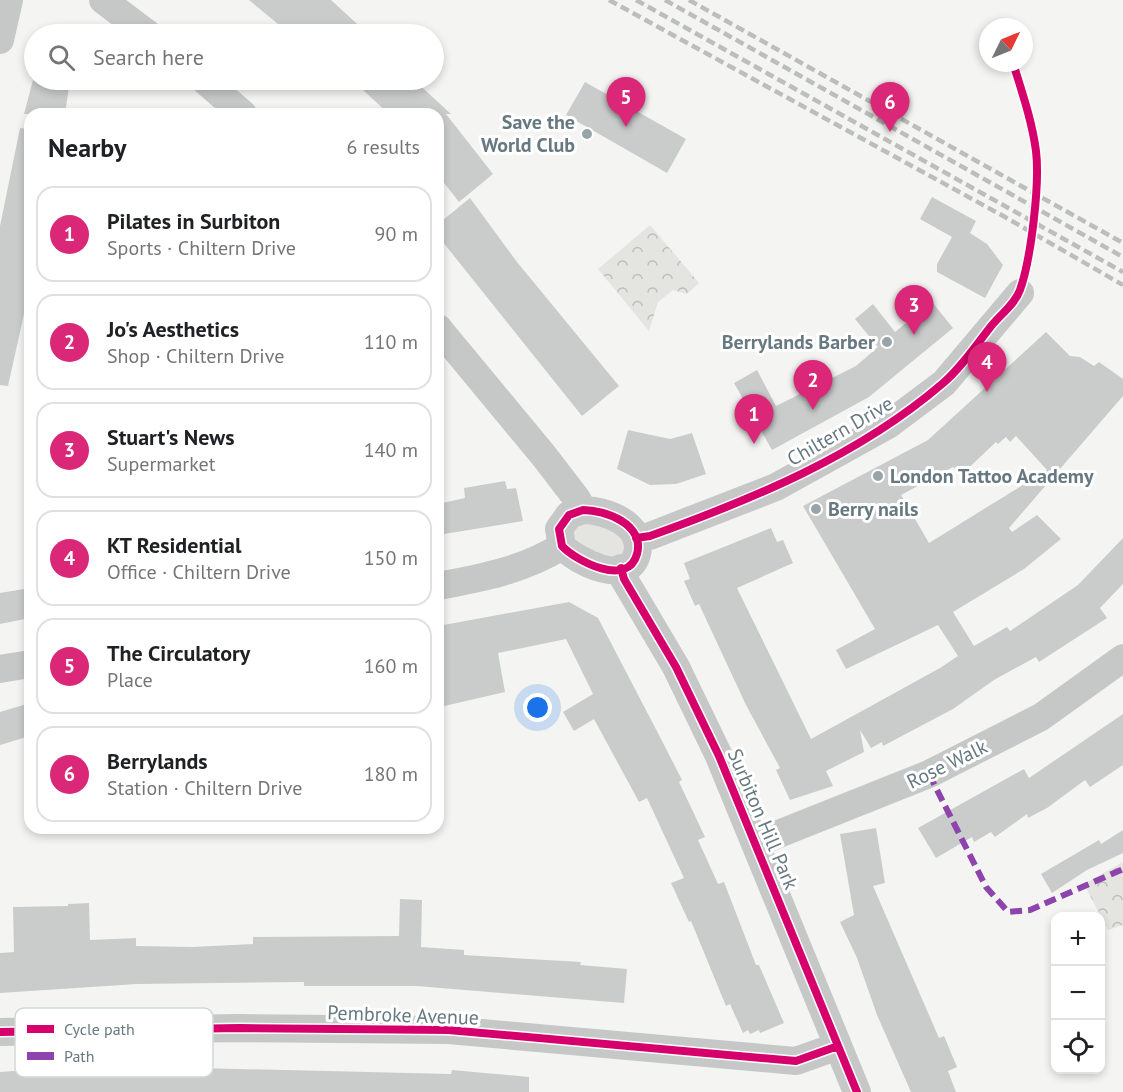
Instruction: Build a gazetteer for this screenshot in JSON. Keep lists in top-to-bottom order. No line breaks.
{"streets":{"street":["Chiltern Drive","Rose Walk","Surbiton Hill Park","Pembroke Avenue"]},"crossings":[["Chiltern Drive","Surbiton Hill Park"],["Rose Walk","Surbiton Hill Park"],["Surbiton Hill Park","Pembroke Avenue"]],"places":["Save the World Club","Berrylands Barber","London Tattoo Academy","Berry nails"],"legend":["Cycle path","Path"],"north":"top right","page":{"search":"Search here","pins":["5","6","3","4","2","1"],"heading":["Nearby","6 results"],"list":[{"mark":"1","name":"Pilates in Surbiton","note":"Sports · Chiltern Drive","value":"90 m"},{"mark":"2","name":"Jo's Aesthetics","note":"Shop · Chiltern Drive","value":"110 m"},{"mark":"3","name":"Stuart's News","note":"Supermarket","value":"140 m"},{"mark":"4","name":"KT Residential","note":"Office · Chiltern Drive","value":"150 m"},{"mark":"5","name":"The Circulatory","note":"Place","value":"160 m"},{"mark":"6","name":"Berrylands","note":"Station · Chiltern Drive","value":"180 m"}],"map_buttons":["+","−"]}}
